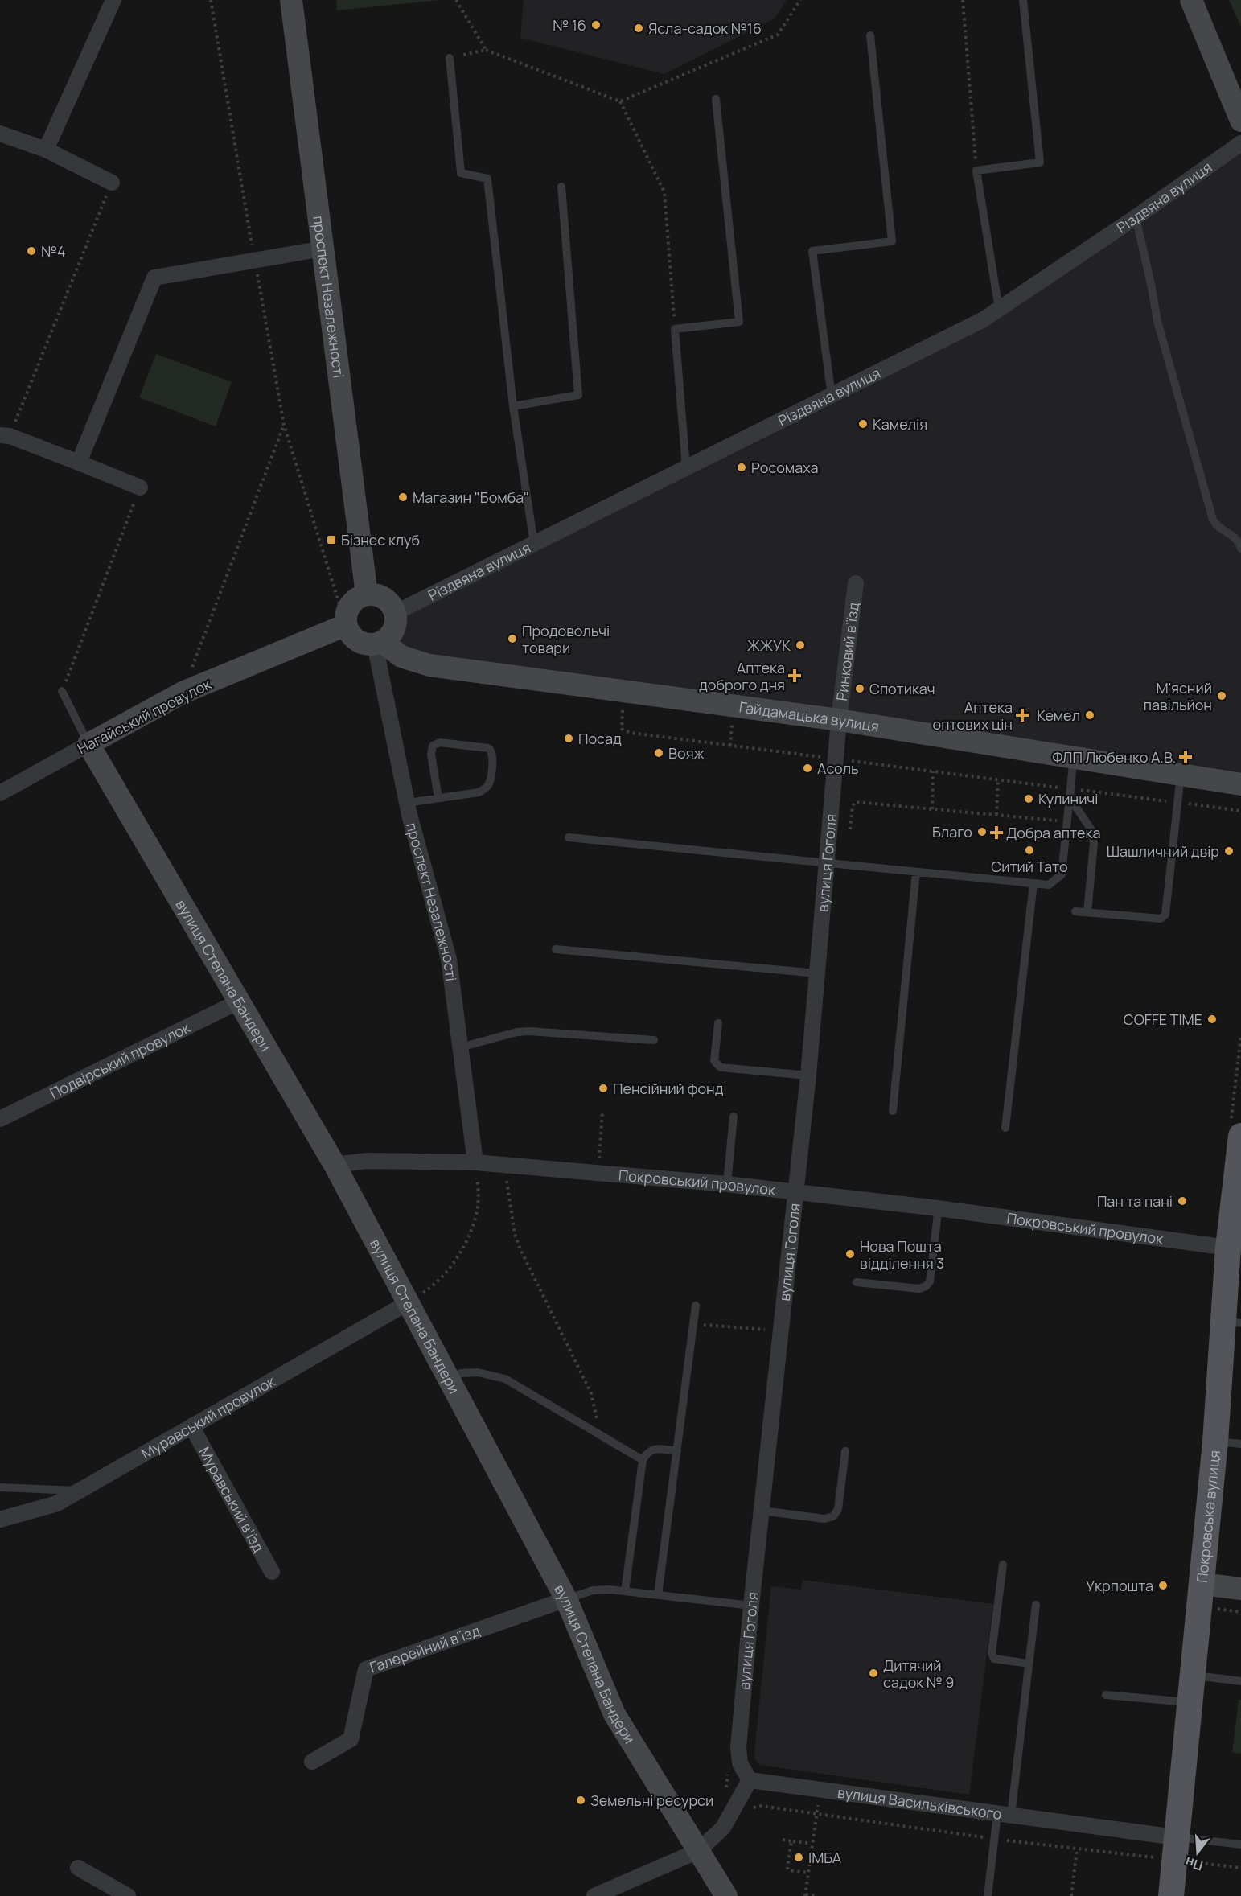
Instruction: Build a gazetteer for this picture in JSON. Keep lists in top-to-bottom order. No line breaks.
{"streets":{"main road":["Покровська вулиця"],"street":["Різдвяна вулиця","проспект Незалежності","Ринковий в’їзд","Нагайський провулок","Гайдамацька вулиця","вулиця Гоголя","вулиця Степана Бандери","Подвірський провулок","Покровський провулок","Муравський провулок","Муравський в’їзд","Галерейний в’їзд","вулиця Васильківського"]},"crossings":[["Різдвяна вулиця","проспект Незалежності"],["Різдвяна вулиця","Нагайський провулок"],["Різдвяна вулиця","Гайдамацька вулиця"],["проспект Незалежності","Нагайський провулок"],["проспект Незалежності","Гайдамацька вулиця"],["проспект Незалежності","Покровський провулок"],["Ринковий в’їзд","Гайдамацька вулиця"],["Ринковий в’їзд","вулиця Гоголя"],["Нагайський провулок","Гайдамацька вулиця"],["Нагайський провулок","вулиця Степана Бандери"],["Гайдамацька вулиця","вулиця Гоголя"],["вулиця Гоголя","Покровський провулок"],["вулиця Гоголя","вулиця Васильківського"],["вулиця Степана Бандери","Подвірський провулок"],["вулиця Степана Бандери","Покровський провулок"],["вулиця Степана Бандери","Муравський провулок"],["вулиця Степана Бандери","Галерейний в’їзд"],["Покровський провулок","Покровська вулиця"],["Муравський провулок","Муравський в’їзд"],["Покровська вулиця","вулиця Васильківського"]],"places":{"other":["№ 16","Ясла-садок №16","№4","Камелія","Росомаха","Магазин \"Бомба\"","Продовольчі товари","ЖЖУК","Спотикач","М'ясний павільйон","Кемел","Посад","Вояж","Асоль","Кулиничі","Благо","Ситий Тато","Шашличний двір","COFFE TIME","Пенсійний фонд","Пан та панi","Нова Пошта відділення 3","Укрпошта","Дитячий садок № 9","Земельні ресурси","ІМБА"],"transit":["Бізнес клуб"],"health":["Аптека доброго дня","Аптека оптових цін","ФЛП Любенко А.В.","Добра аптека"]},"north":"bottom"}
